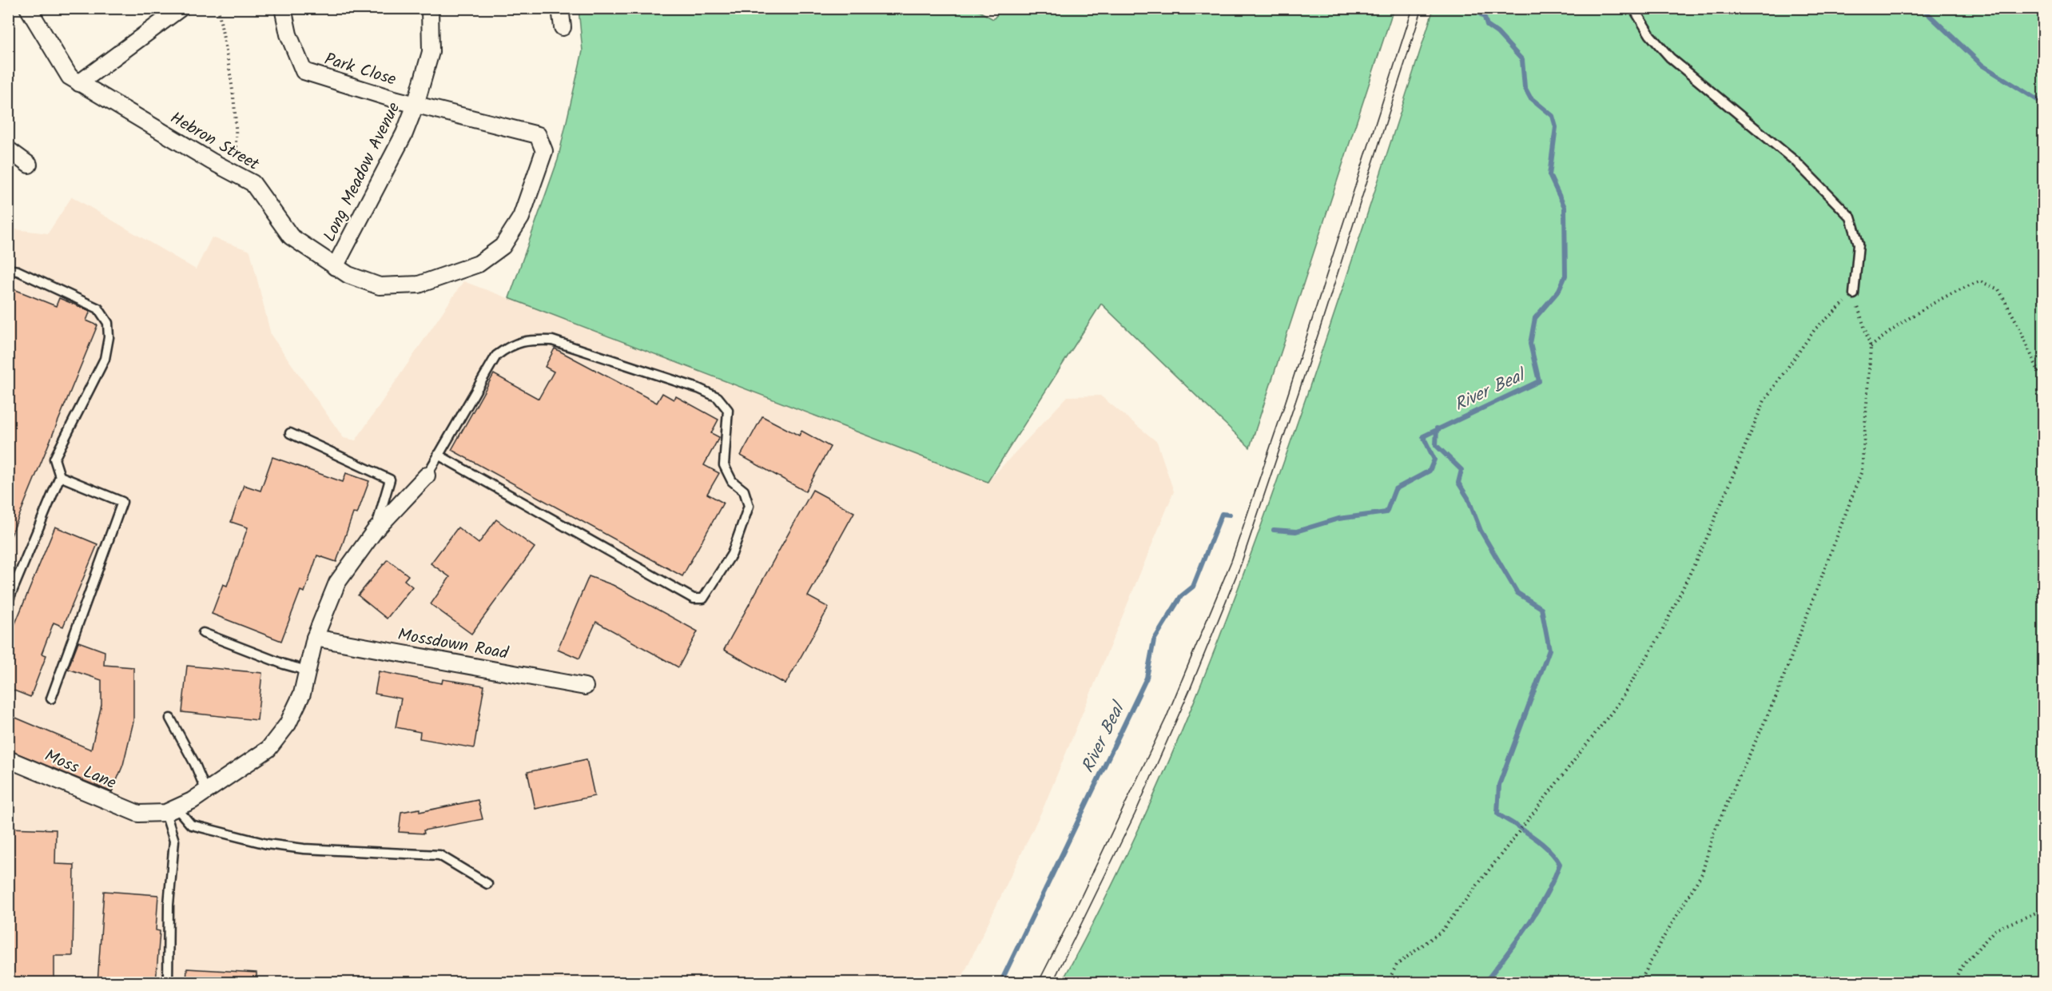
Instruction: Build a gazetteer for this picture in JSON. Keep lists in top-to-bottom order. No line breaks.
{"streets":{"street":["Park Close","Hebron Street","Long Meadow Avenue","Mossdown Road","Moss Lane"]},"crossings":[["Park Close","Hebron Street"],["Park Close","Long Meadow Avenue"],["Hebron Street","Long Meadow Avenue"]],"water":["River Beal"]}
